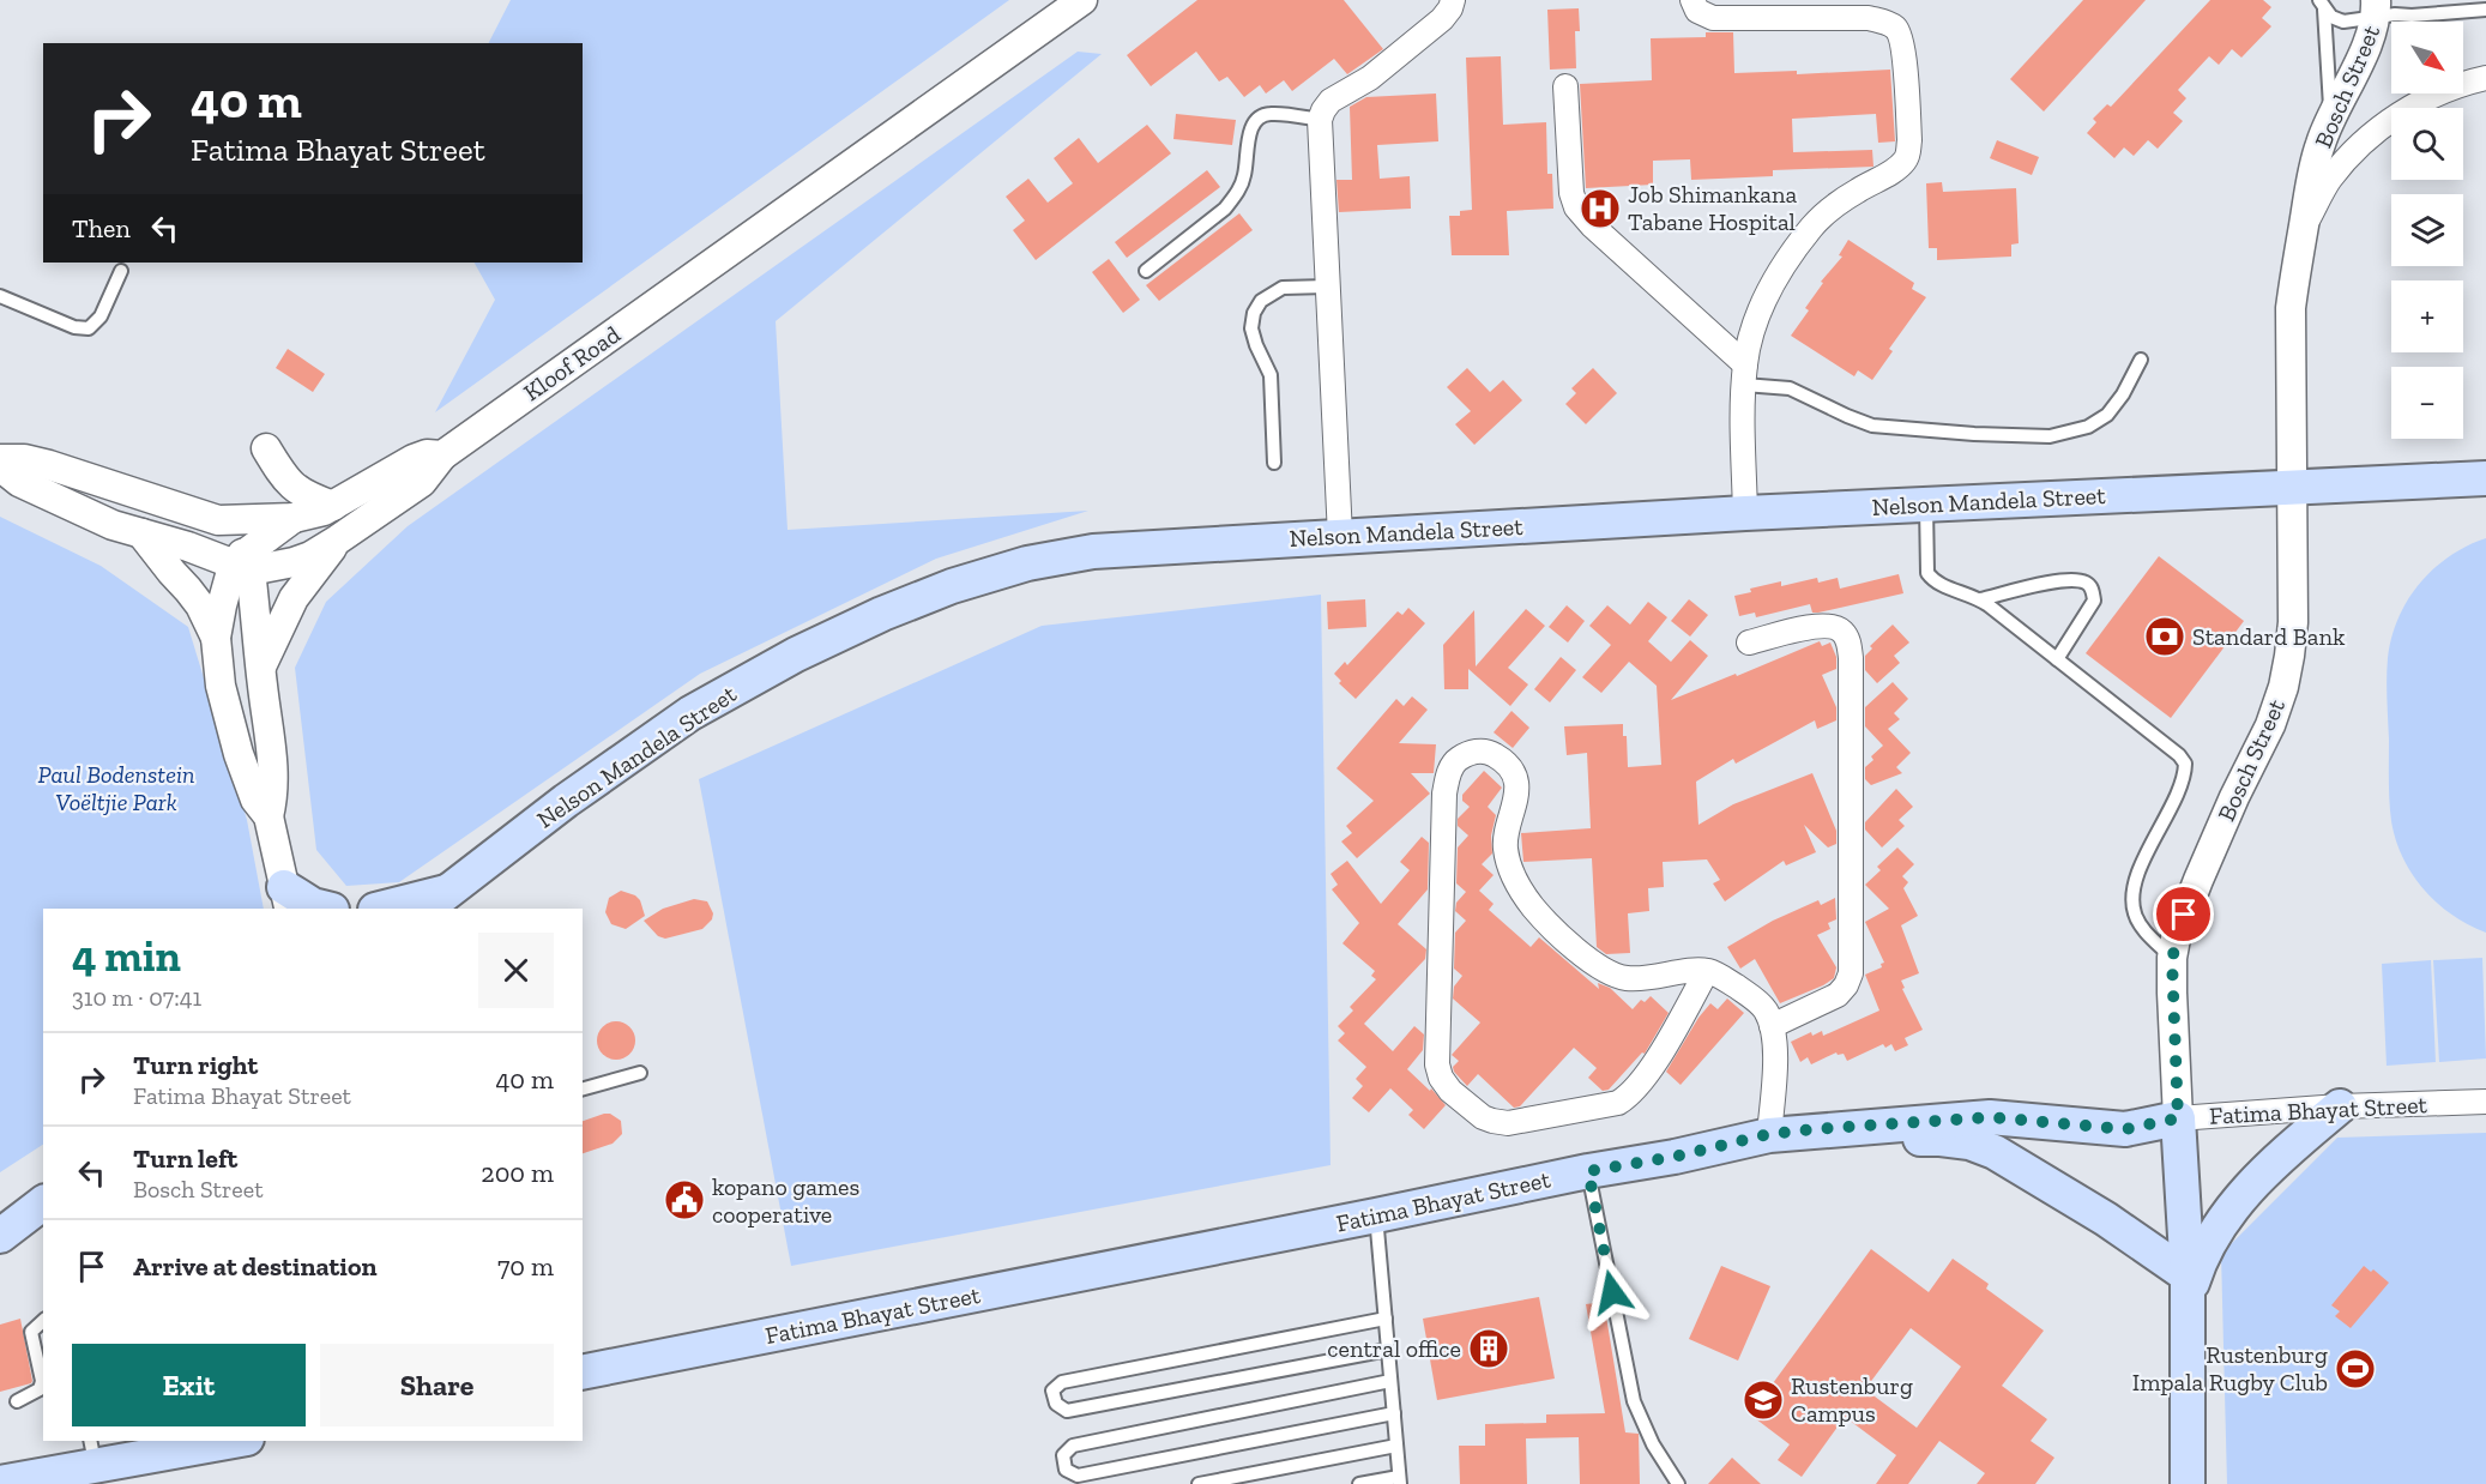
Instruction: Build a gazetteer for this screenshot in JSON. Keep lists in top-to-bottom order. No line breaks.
{"streets":{"main road":["Bosch Street","Nelson Mandela Street","Fatima Bhayat Street"],"street":["Kloof Road"]},"crossings":[["Bosch Street","Nelson Mandela Street"],["Bosch Street","Fatima Bhayat Street"]],"parks":["Paul Bodenstein Voëltjie Park"],"places":{"hospital":["Job Shimankana Tabane Hospital"],"bank":["Standard Bank"],"public building":["kopano games cooperative"],"building":["central office"],"sports":["Rustenburg Impala Rugby Club"],"school or university":["Rustenburg Campus"]},"north":"bottom right","page":{"map_buttons":["+","−"],"turn":["40 m","Fatima Bhayat Street"],"then":"Then","heading":["4 min","310 m · 07:41"],"list":[{"name":"Turn right","note":"Fatima Bhayat Street","value":"40 m"},{"name":"Turn left","note":"Bosch Street","value":"200 m"},{"name":"Arrive at destination","value":"70 m"}],"buttons":["Exit","Share"]}}
